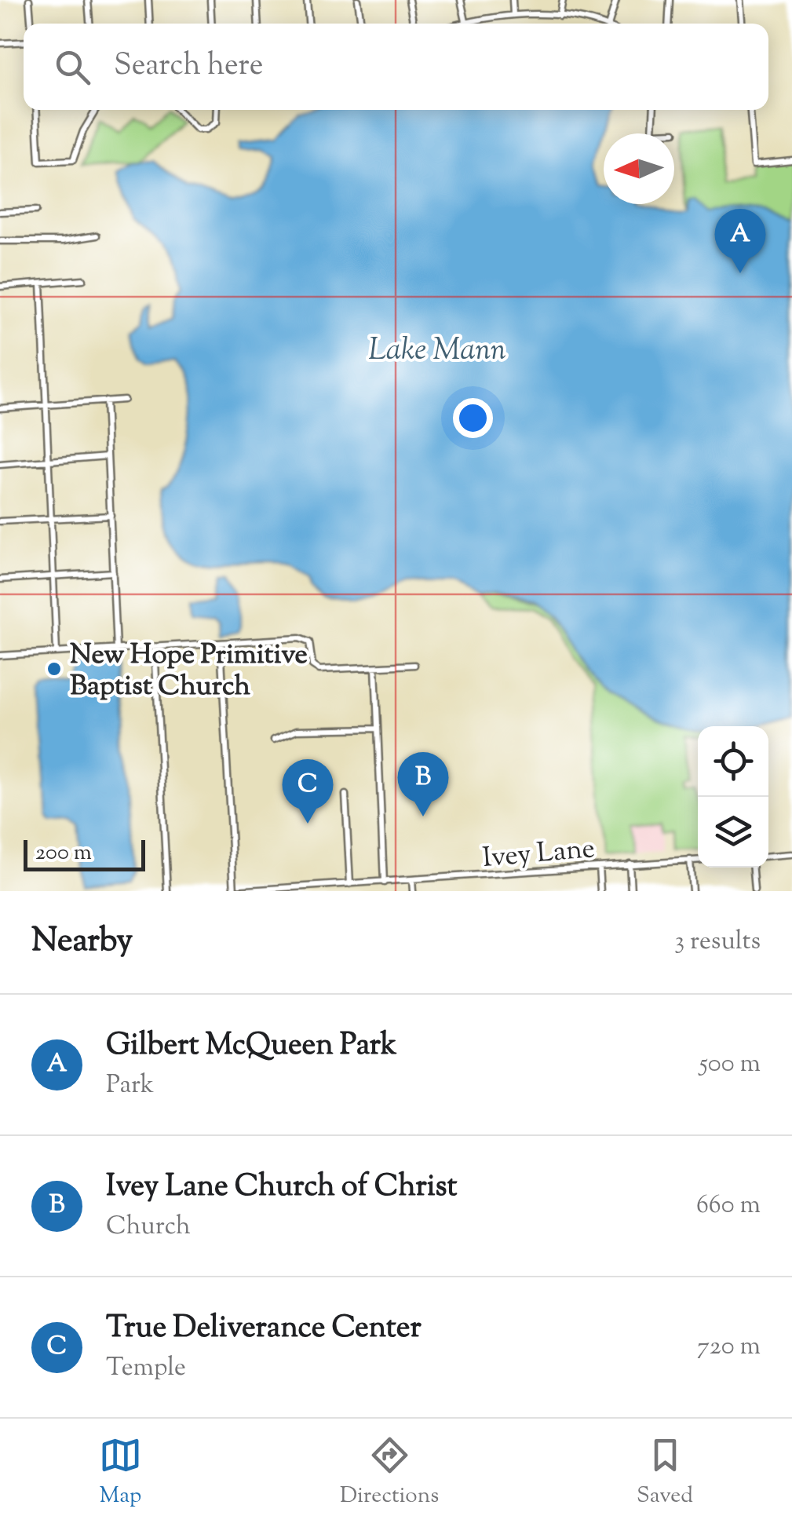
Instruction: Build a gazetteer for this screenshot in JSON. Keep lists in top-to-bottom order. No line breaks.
{"streets":{"street":["Ivey Lane"]},"water":["Lake Mann"],"places":["New Hope Primitive Baptist Church"],"scale_bar":"200 m","north":"left","page":{"search":"Search here","pins":["A","B","C"],"scale":"200 m","heading":["Nearby","3 results"],"list":[{"mark":"A","name":"Gilbert McQueen Park","note":"Park","value":"500 m"},{"mark":"B","name":"Ivey Lane Church of Christ","note":"Church","value":"660 m"},{"mark":"C","name":"True Deliverance Center","note":"Temple","value":"720 m"}],"nav":["Map","Directions","Saved"]}}
